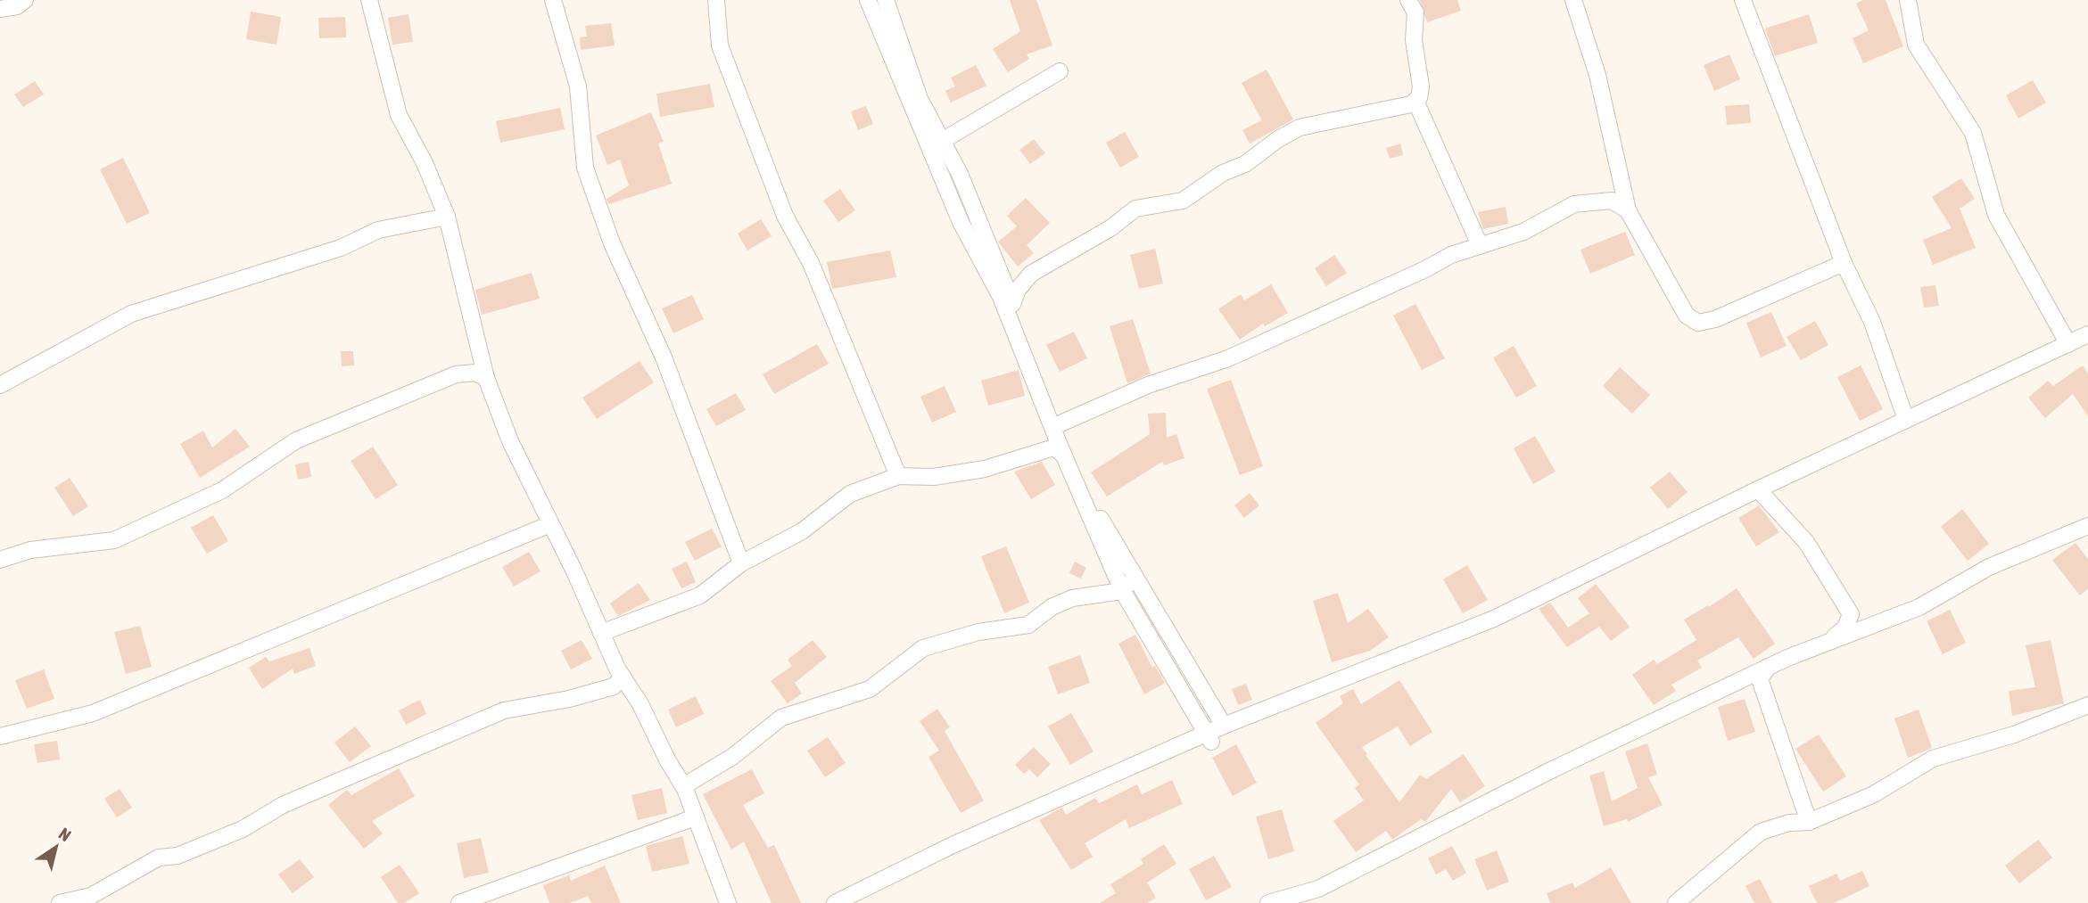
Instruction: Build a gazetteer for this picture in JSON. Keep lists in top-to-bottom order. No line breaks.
{"north":"top right"}
